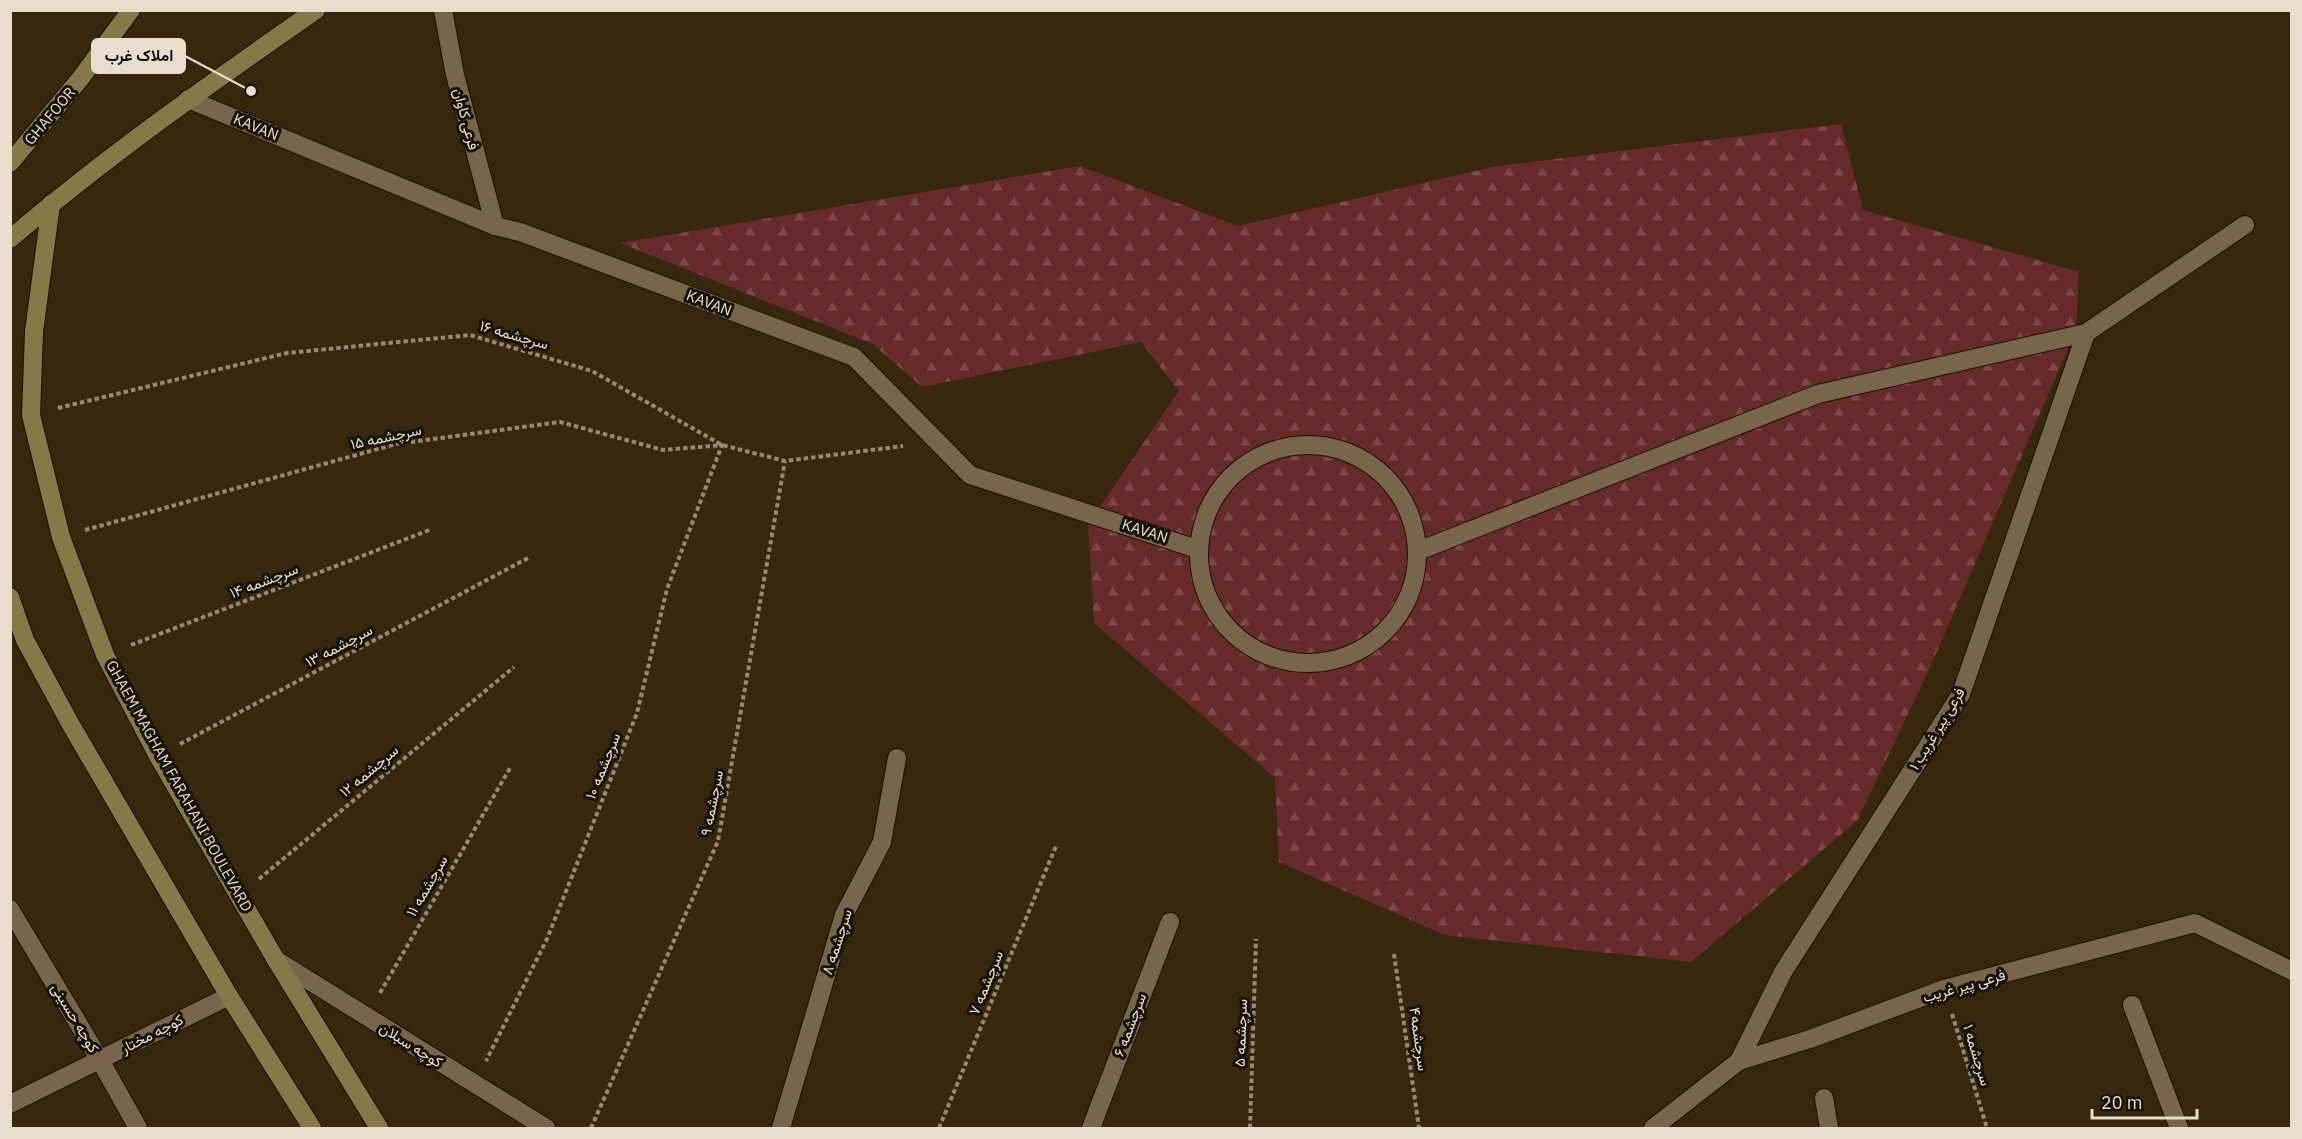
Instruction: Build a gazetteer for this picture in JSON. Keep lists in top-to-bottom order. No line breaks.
{"streets":{"main road":["GHAFOOR","GHAEM MAGHAM FARAHANI BOULEVARD"],"street":["فرعی کاوان","KAVAN","فرعی پیر غریب ۱","سرچشمه ۸","فرعی پیر غریب","کوچه حسینی","سرچشمه ۶","کوچه مختار","کوچه سبلان"],"path":["۱۶ سرچشمه","سرچشمه ۱۵","سرچشمه ۱۴","سرچشمه ۱۳","سرچشمه ۱۰","سرچشمه ۱۲","سرچشمه ۹","سرچشمه ۱۱","سرچشمه ۷","سرچشمه ۵","سرچشمه۴","سرچشمه ۱"]},"crossings":[["فرعی کاوان","KAVAN"],["KAVAN","۱۶ سرچشمه"],["۱۶ سرچشمه","سرچشمه ۱۵"],["۱۶ سرچشمه","سرچشمه ۱۰"],["۱۶ سرچشمه","GHAEM MAGHAM FARAHANI BOULEVARD"],["۱۶ سرچشمه","سرچشمه ۹"],["سرچشمه ۱۵","سرچشمه ۱۰"],["سرچشمه ۱۵","GHAEM MAGHAM FARAHANI BOULEVARD"],["سرچشمه ۱۴","GHAEM MAGHAM FARAHANI BOULEVARD"],["سرچشمه ۱۳","GHAEM MAGHAM FARAHANI BOULEVARD"],["فرعی پیر غریب ۱","فرعی پیر غریب"],["سرچشمه ۱۰","کوچه سبلان"],["سرچشمه ۱۲","GHAEM MAGHAM FARAHANI BOULEVARD"],["GHAEM MAGHAM FARAHANI BOULEVARD","کوچه سبلان"],["سرچشمه ۱۱","کوچه سبلان"],["فرعی پیر غریب","سرچشمه ۱"],["کوچه حسینی","کوچه مختار"]],"places":["املاک غرب"],"scale_bar":"20 m"}
